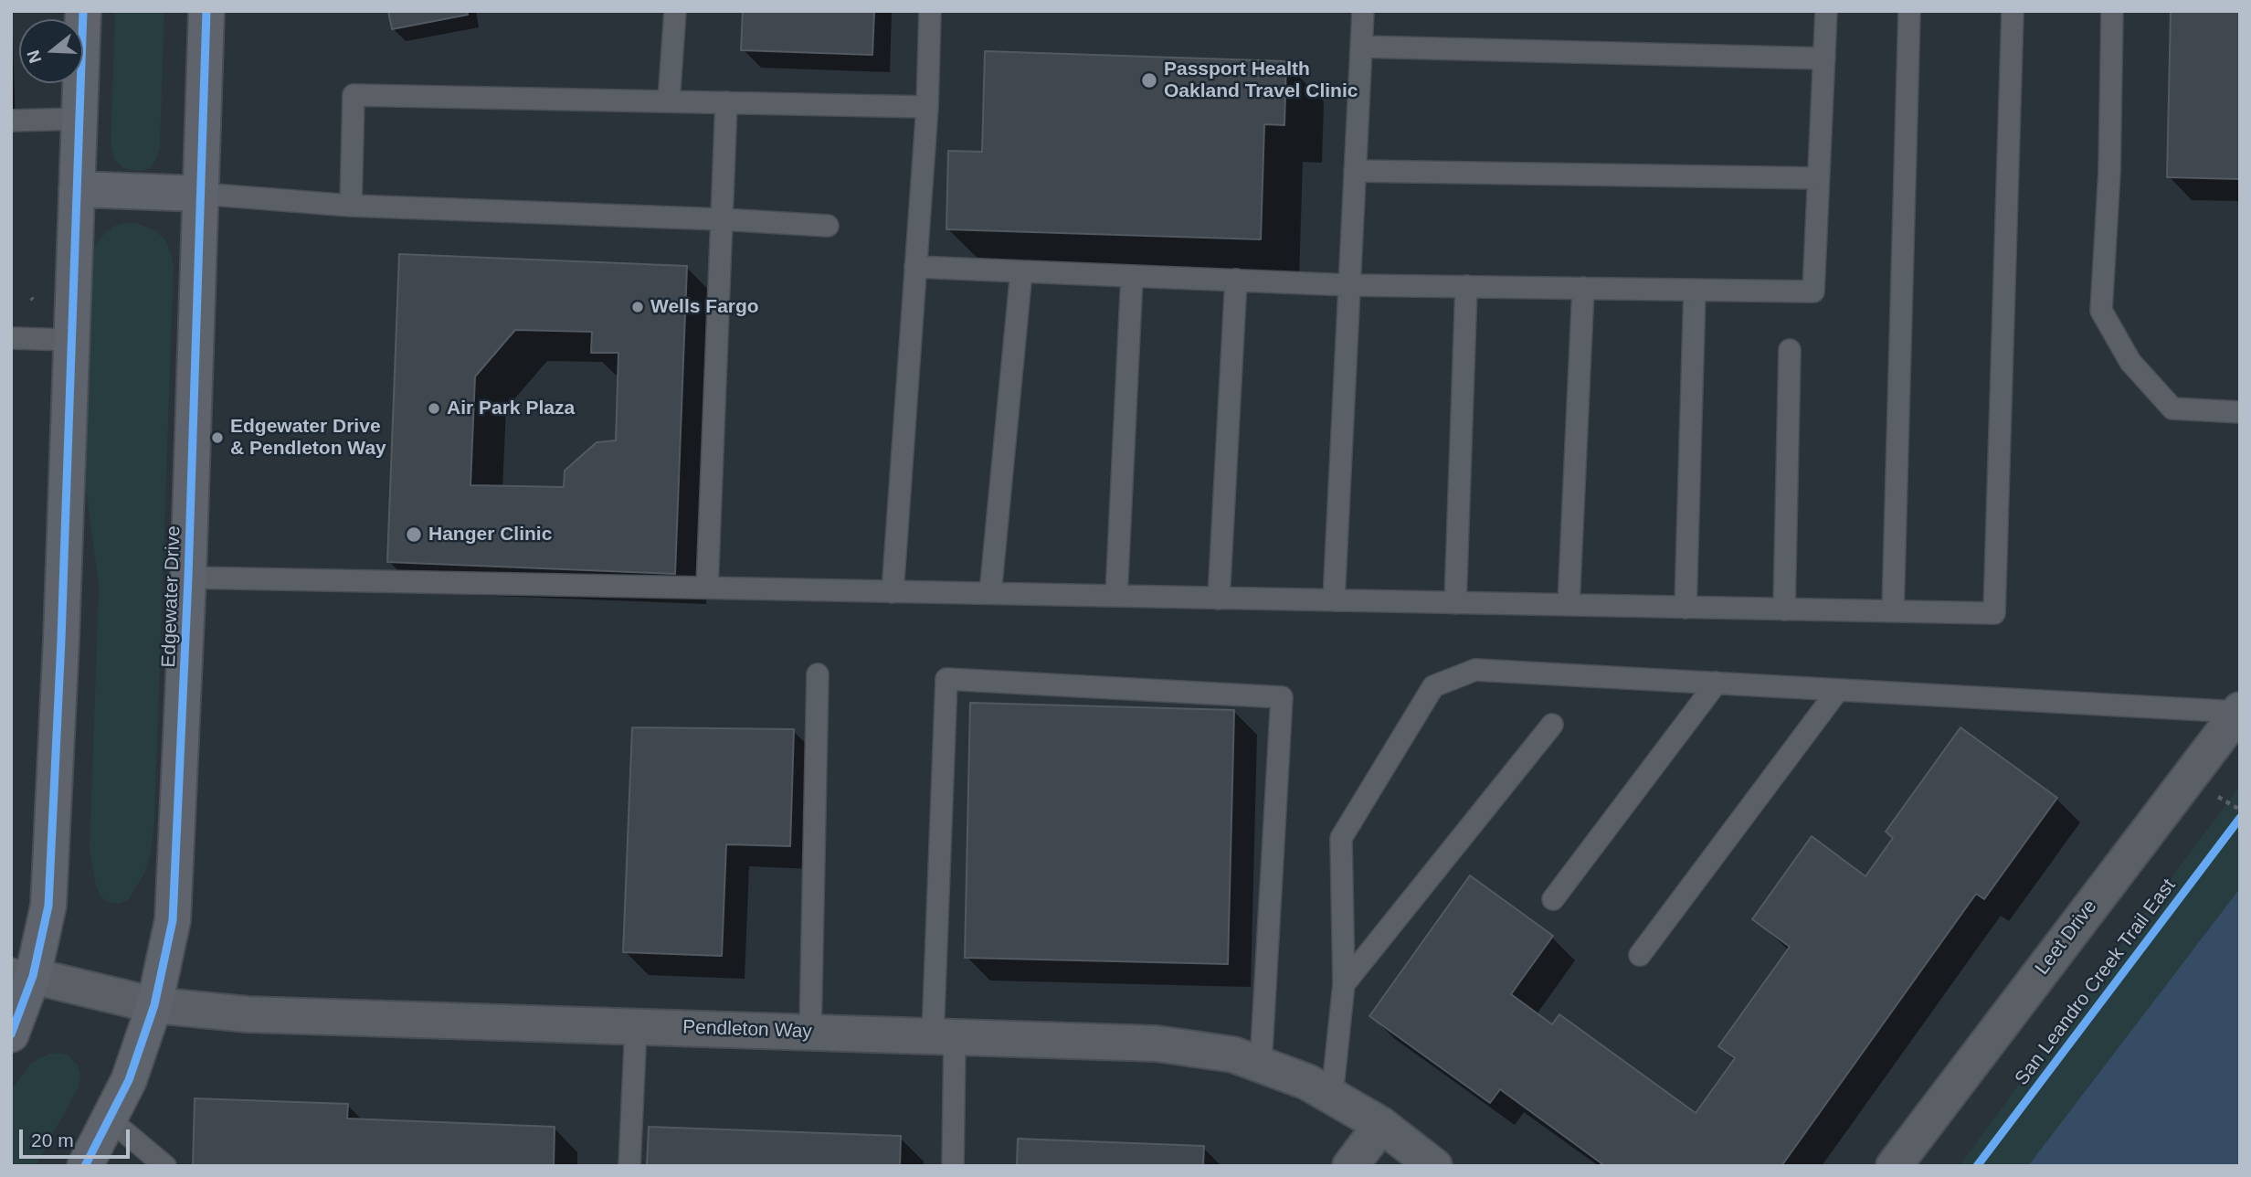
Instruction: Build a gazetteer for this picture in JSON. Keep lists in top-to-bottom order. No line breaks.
{"streets":{"main road":["Edgewater Drive"],"street":["Leet Drive","Pendleton Way"],"cycle path":["San Leandro Creek Trail East"]},"crossings":[["Edgewater Drive","Pendleton Way"]],"places":["Passport Health Oakland Travel Clinic","Wells Fargo","Air Park Plaza","Edgewater Drive & Pendleton Way","Hanger Clinic"],"scale_bar":"20 m","north":"left"}
